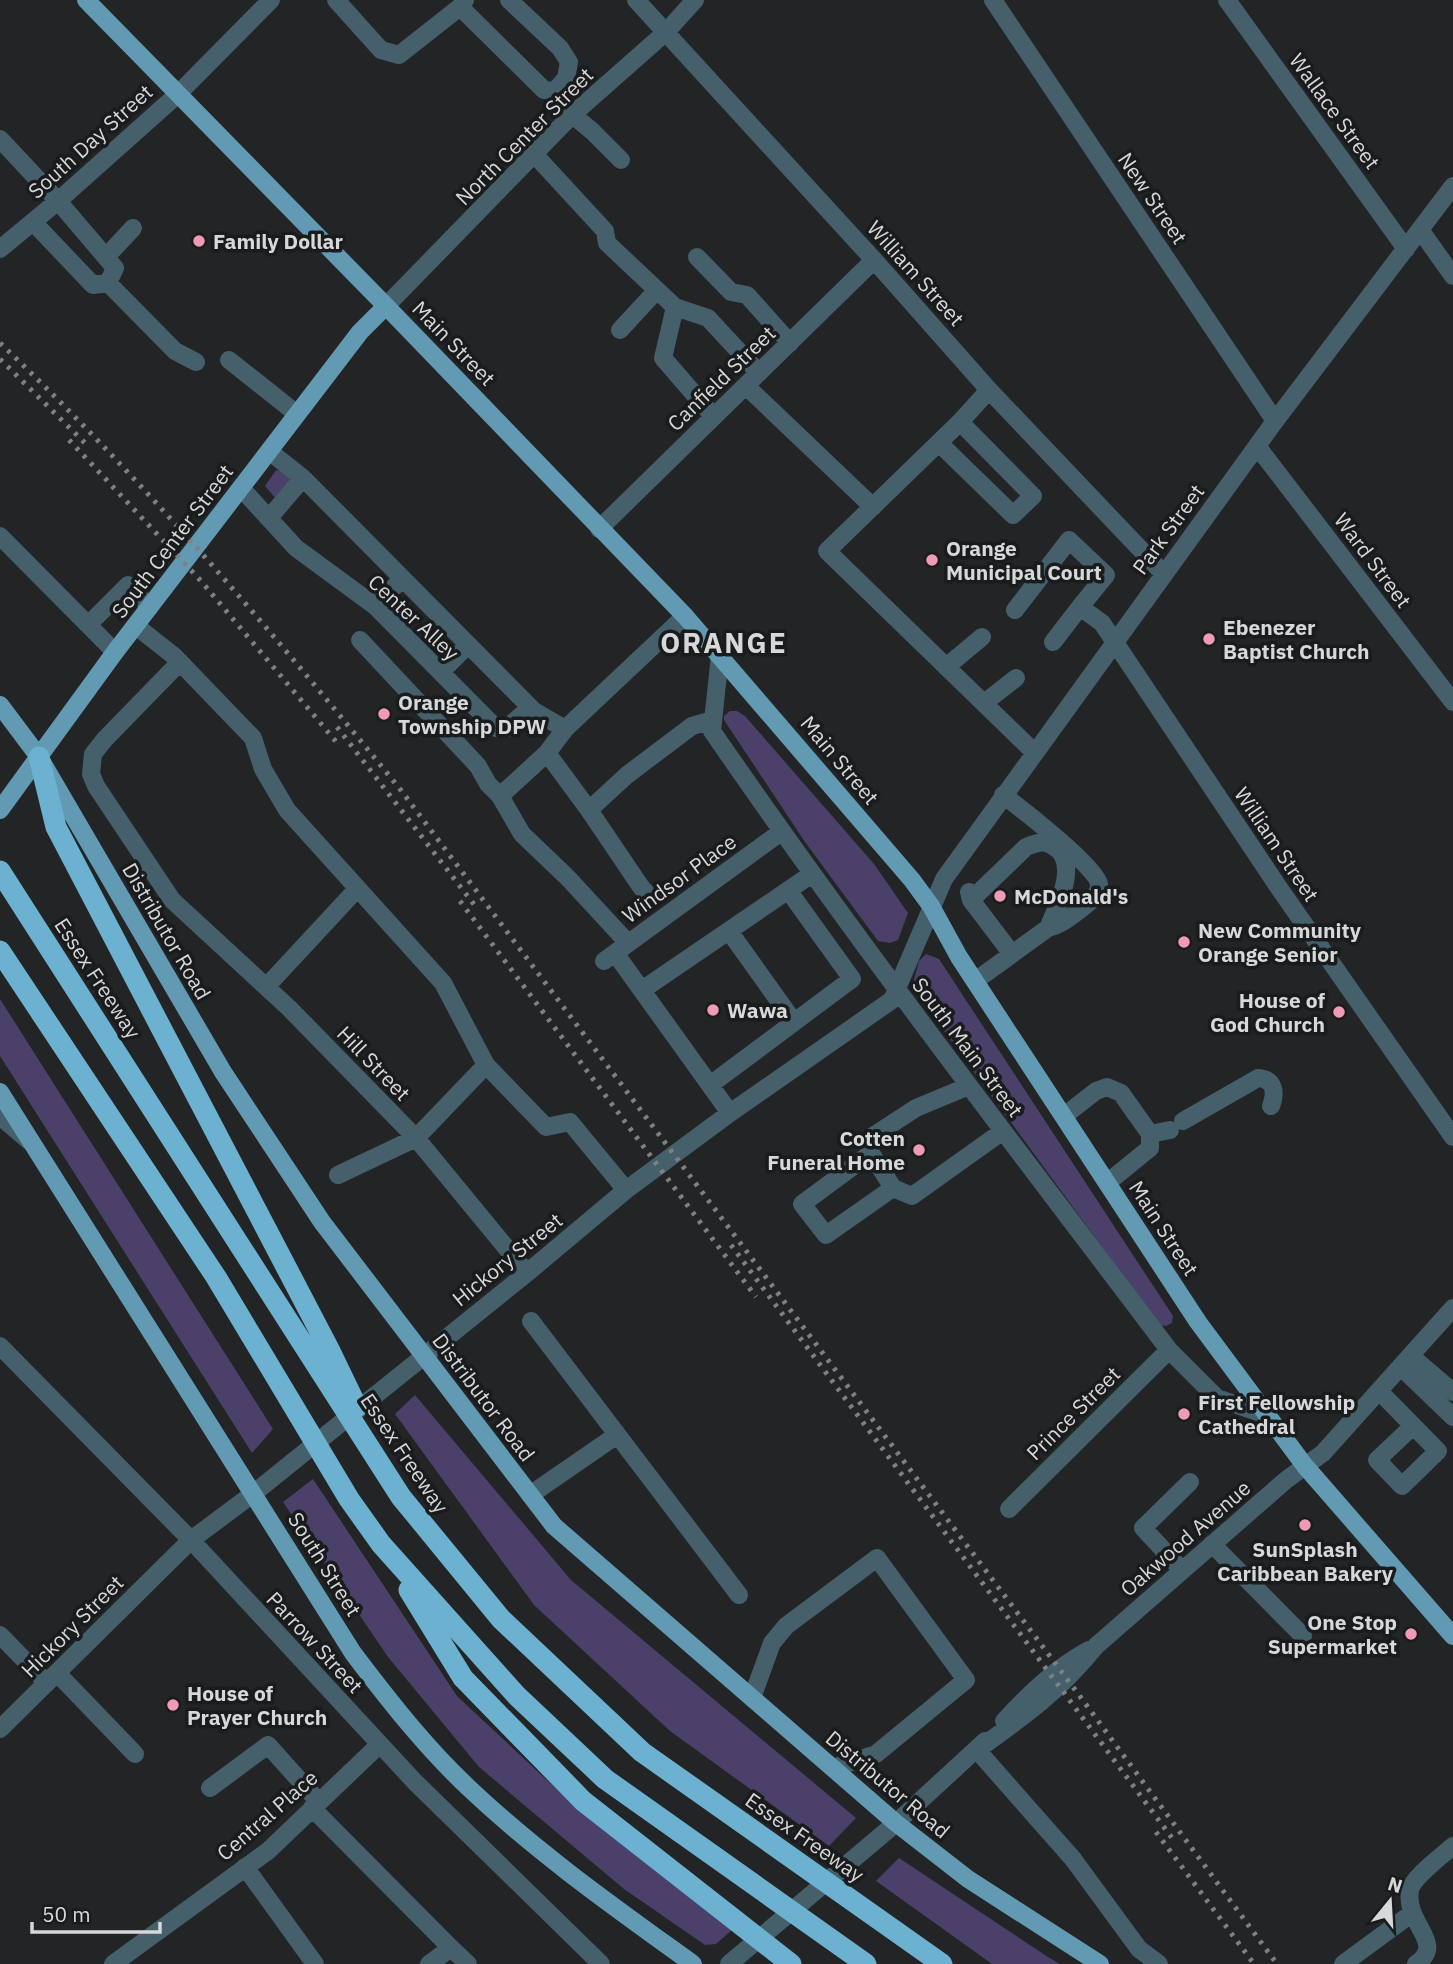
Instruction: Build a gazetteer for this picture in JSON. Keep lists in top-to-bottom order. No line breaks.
{"streets":{"highway":["Essex Freeway"],"main road":["Main Street","South Center Street","Distributor Road","South Street"],"street":["Wallace Street","North Center Street","South Day Street","New Street","William Street","Canfield Street","Park Street","Ward Street","Center Alley","Windsor Place","South Main Street","Hill Street","Hickory Street","Prince Street","Oakwood Avenue","Parrow Street","Central Place"]},"crossings":[["Wallace Street","Park Street"],["North Center Street","William Street"],["North Center Street","Main Street"],["North Center Street","South Center Street"],["South Day Street","Main Street"],["New Street","Park Street"],["William Street","Canfield Street"],["William Street","Park Street"],["Main Street","Canfield Street"],["Main Street","Park Street"],["Main Street","South Center Street"],["Main Street","South Main Street"],["Main Street","Hickory Street"],["Main Street","Oakwood Avenue"],["Park Street","Ward Street"],["Park Street","Hickory Street"],["South Center Street","Center Alley"],["South Center Street","Distributor Road"],["Windsor Place","South Main Street"],["Distributor Road","Hickory Street"],["Distributor Road","Oakwood Avenue"],["South Main Street","Hickory Street"],["South Main Street","Prince Street"],["Hill Street","Hickory Street"],["Hickory Street","South Street"],["Hickory Street","Parrow Street"],["Parrow Street","Central Place"]],"districts":["ORANGE"],"places":["Family Dollar","Orange Municipal Court","Ebenezer Baptist Church","Orange Township DPW","McDonald's","New Community Orange Senior","Wawa","House of God Church","Cotten Funeral Home","First Fellowship Cathedral","SunSplash Caribbean Bakery","One Stop Supermarket","House of Prayer Church"],"scale_bar":"50 m","north":"top"}
